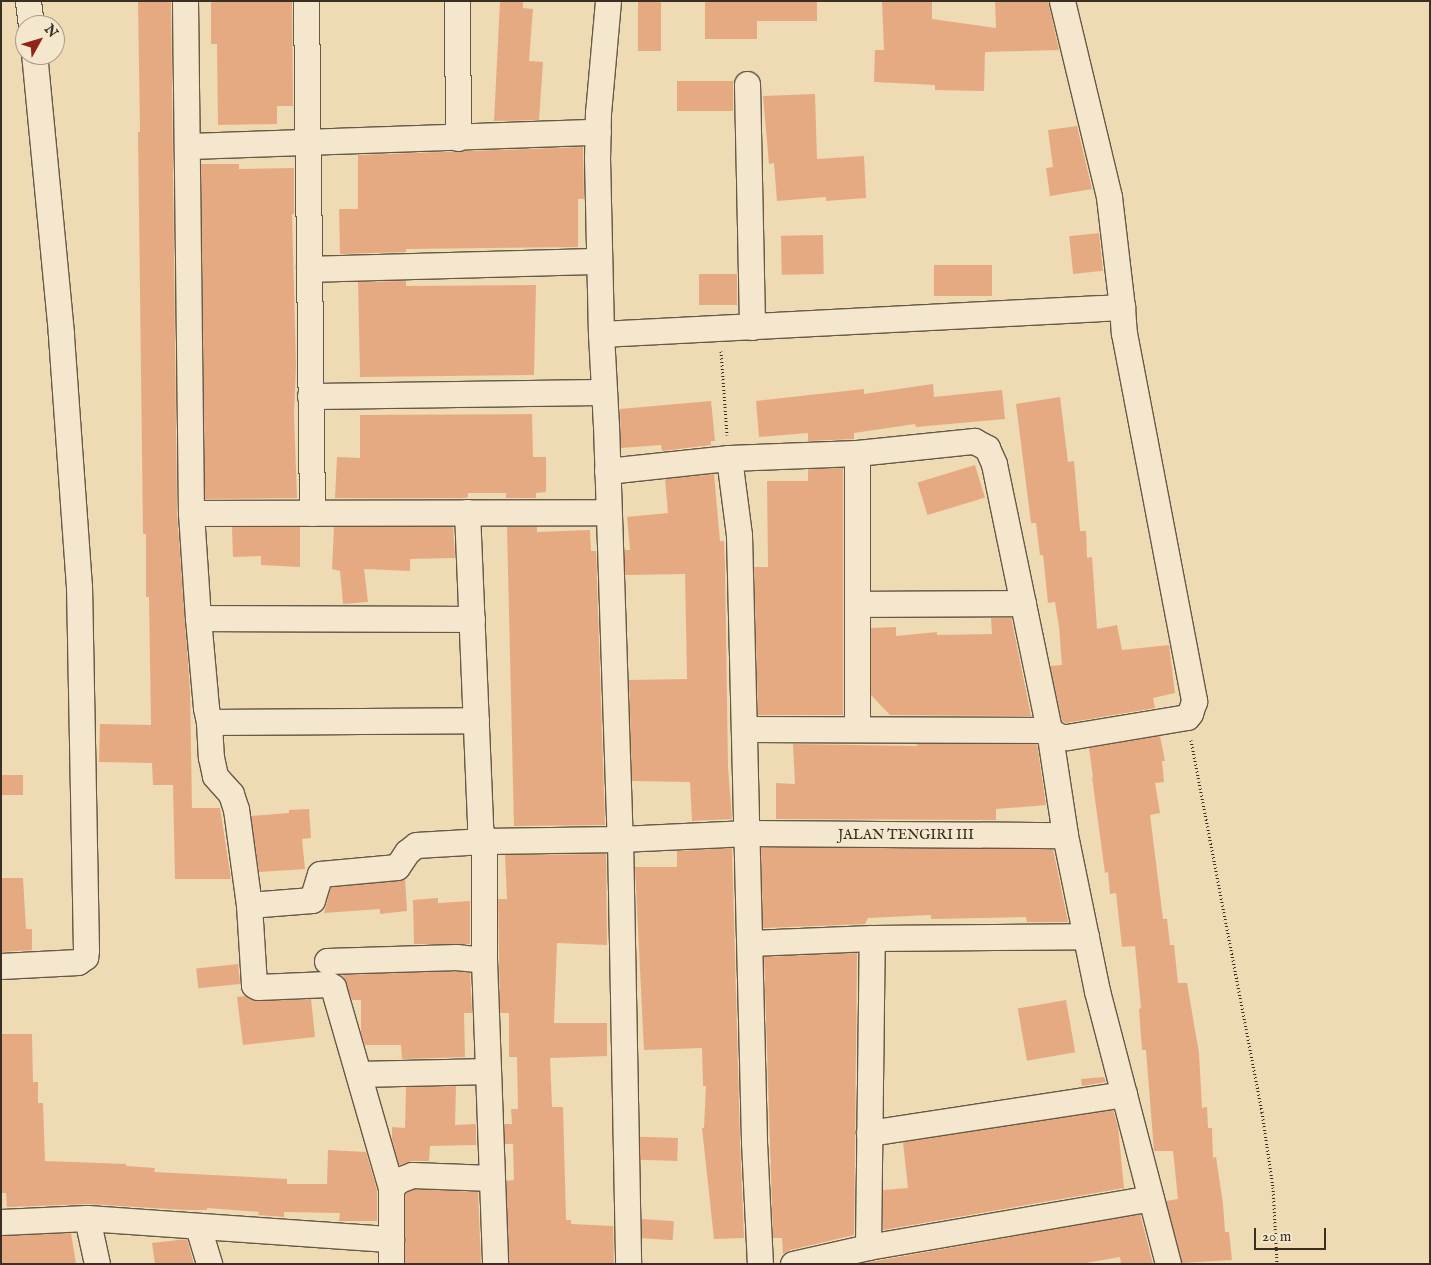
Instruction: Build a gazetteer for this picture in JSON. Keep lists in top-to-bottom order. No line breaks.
{"streets":{"street":["JALAN TENGIRI III"]},"scale_bar":"20 m","north":"top right"}
